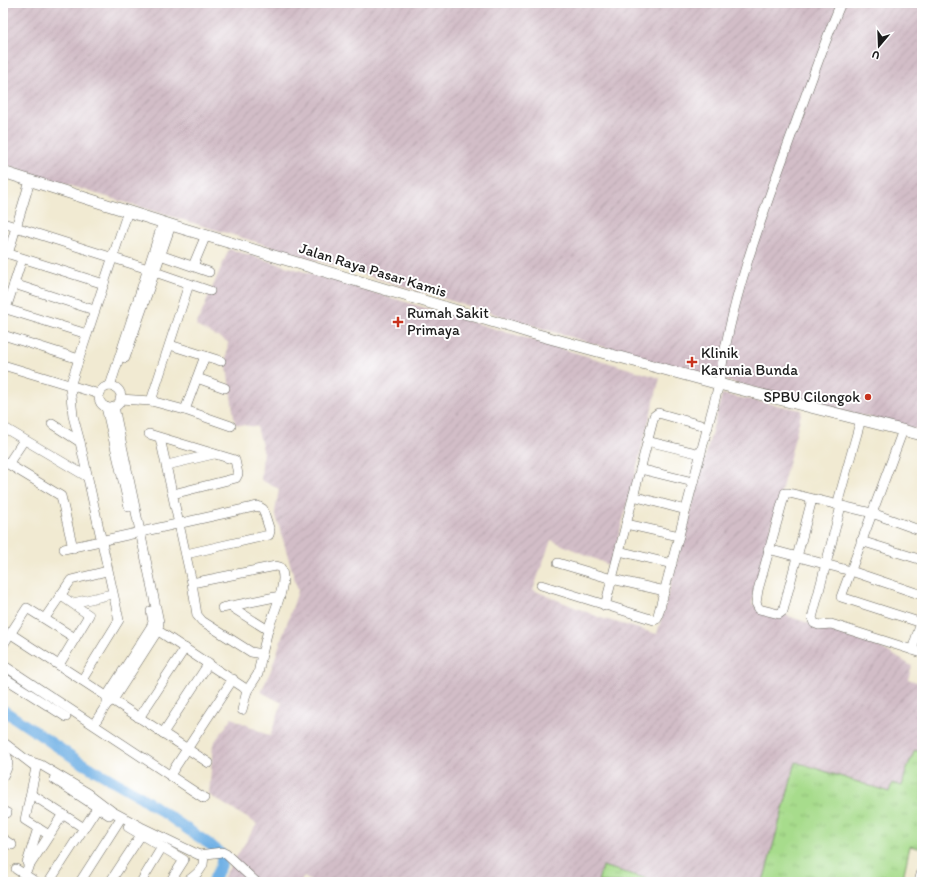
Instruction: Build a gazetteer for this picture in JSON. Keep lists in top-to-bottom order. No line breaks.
{"streets":{"main road":["Jalan Raya Pasar Kamis"]},"places":{"health":["Rumah Sakit Primaya","Klinik Karunia Bunda"],"other":["SPBU Cilongok"]},"north":"bottom"}
